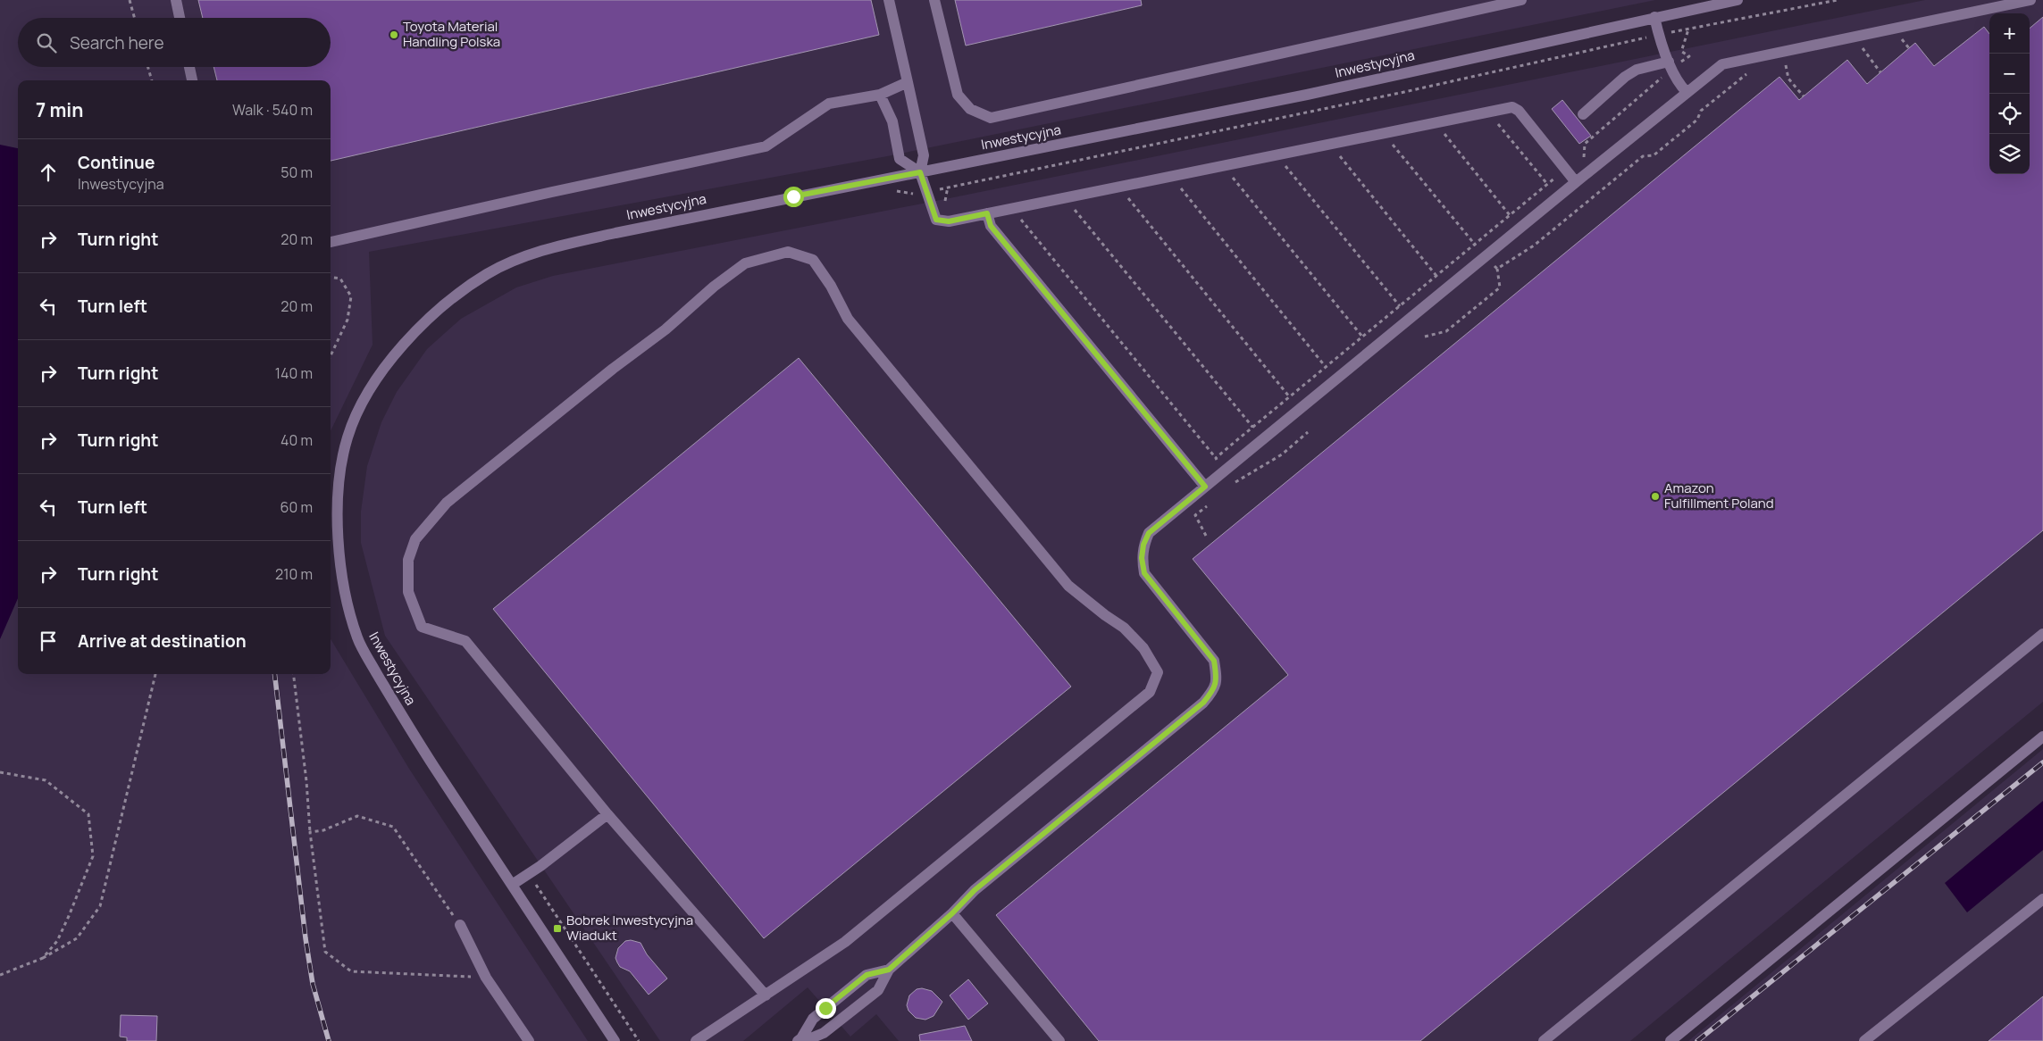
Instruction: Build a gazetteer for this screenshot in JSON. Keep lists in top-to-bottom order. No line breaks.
{"streets":{"street":["Inwestycyjna"]},"places":{"other":["Toyota Material Handling Polska","Amazon Fulfillment Poland"],"transit":["Bobrek Inwestycyjna Wiadukt"]},"page":{"map_buttons":["+","−"],"search":"Search here","heading":["7 min","Walk · 540 m"],"list":[["Continue","Inwestycyjna","50 m"],["Turn right","20 m"],["Turn left","20 m"],["Turn right","140 m"],["Turn right","40 m"],["Turn left","60 m"],["Turn right","210 m"],"Arrive at destination"]}}
